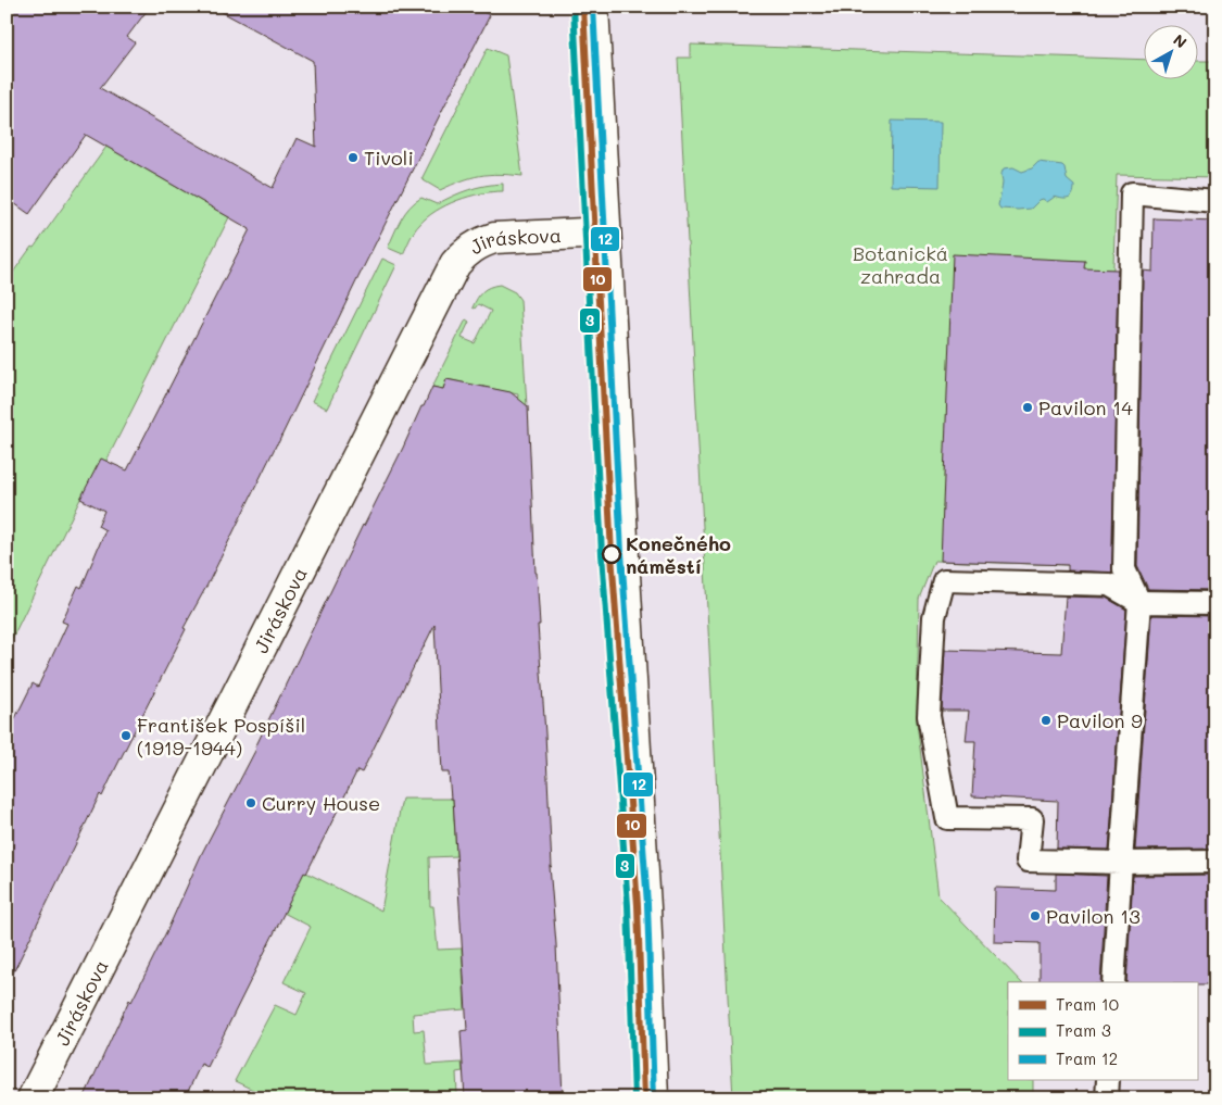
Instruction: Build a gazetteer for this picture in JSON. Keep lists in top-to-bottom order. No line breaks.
{"streets":{"main road":["Jiráskova"]},"parks":["Botanická zahrada"],"places":["Tivoli","Pavilon 14","Konečného náměstí","Pavilon 9","František Pospíšil (1919-1944)","Curry House","Pavilon 13"],"lines":["tram line 10","tram line 3","tram line 12"],"legend":["Tram 10","Tram 3","Tram 12"],"north":"top right"}
